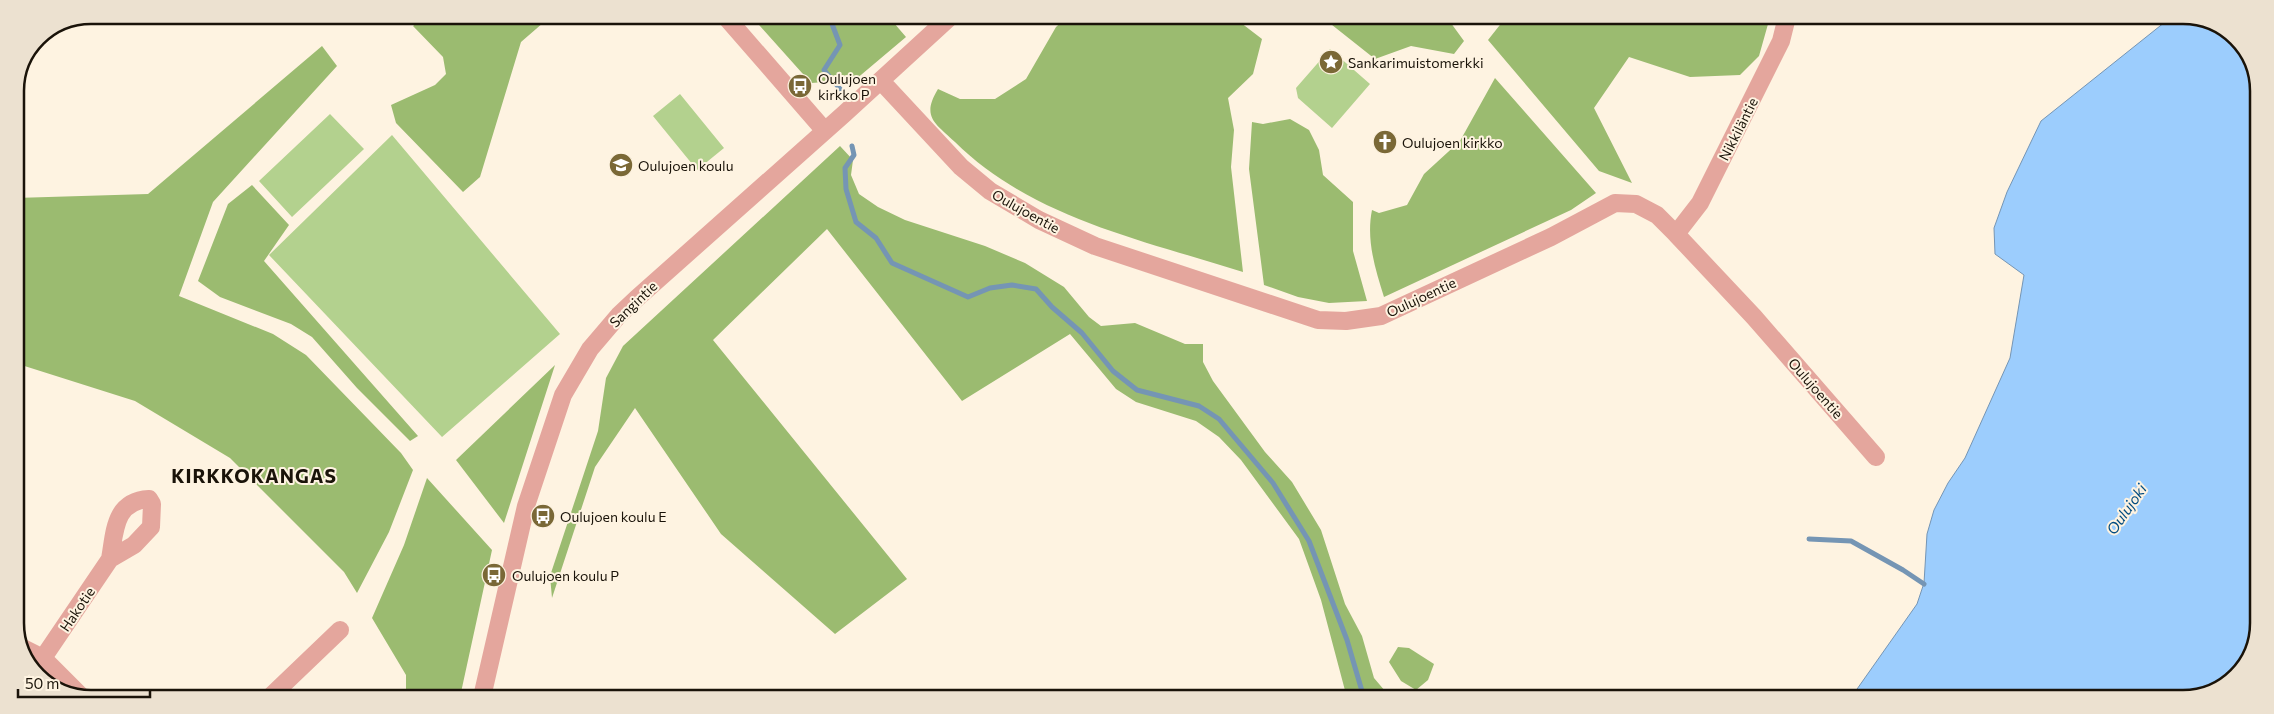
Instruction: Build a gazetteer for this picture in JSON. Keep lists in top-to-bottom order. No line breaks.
{"streets":{"street":["Nikkiläntie","Oulujoentie","Sangintie","Hakotie"]},"crossings":[["Nikkiläntie","Oulujoentie"],["Oulujoentie","Sangintie"]],"districts":["KIRKKOKANGAS"],"water":["Oulujoki"],"places":{"place":["Sankarimuistomerkki"],"bus stop":["Oulujoen kirkko P","Oulujoen koulu E","Oulujoen koulu P"],"church":["Oulujoen kirkko"],"school or university":["Oulujoen koulu"]},"scale_bar":"50 m"}
